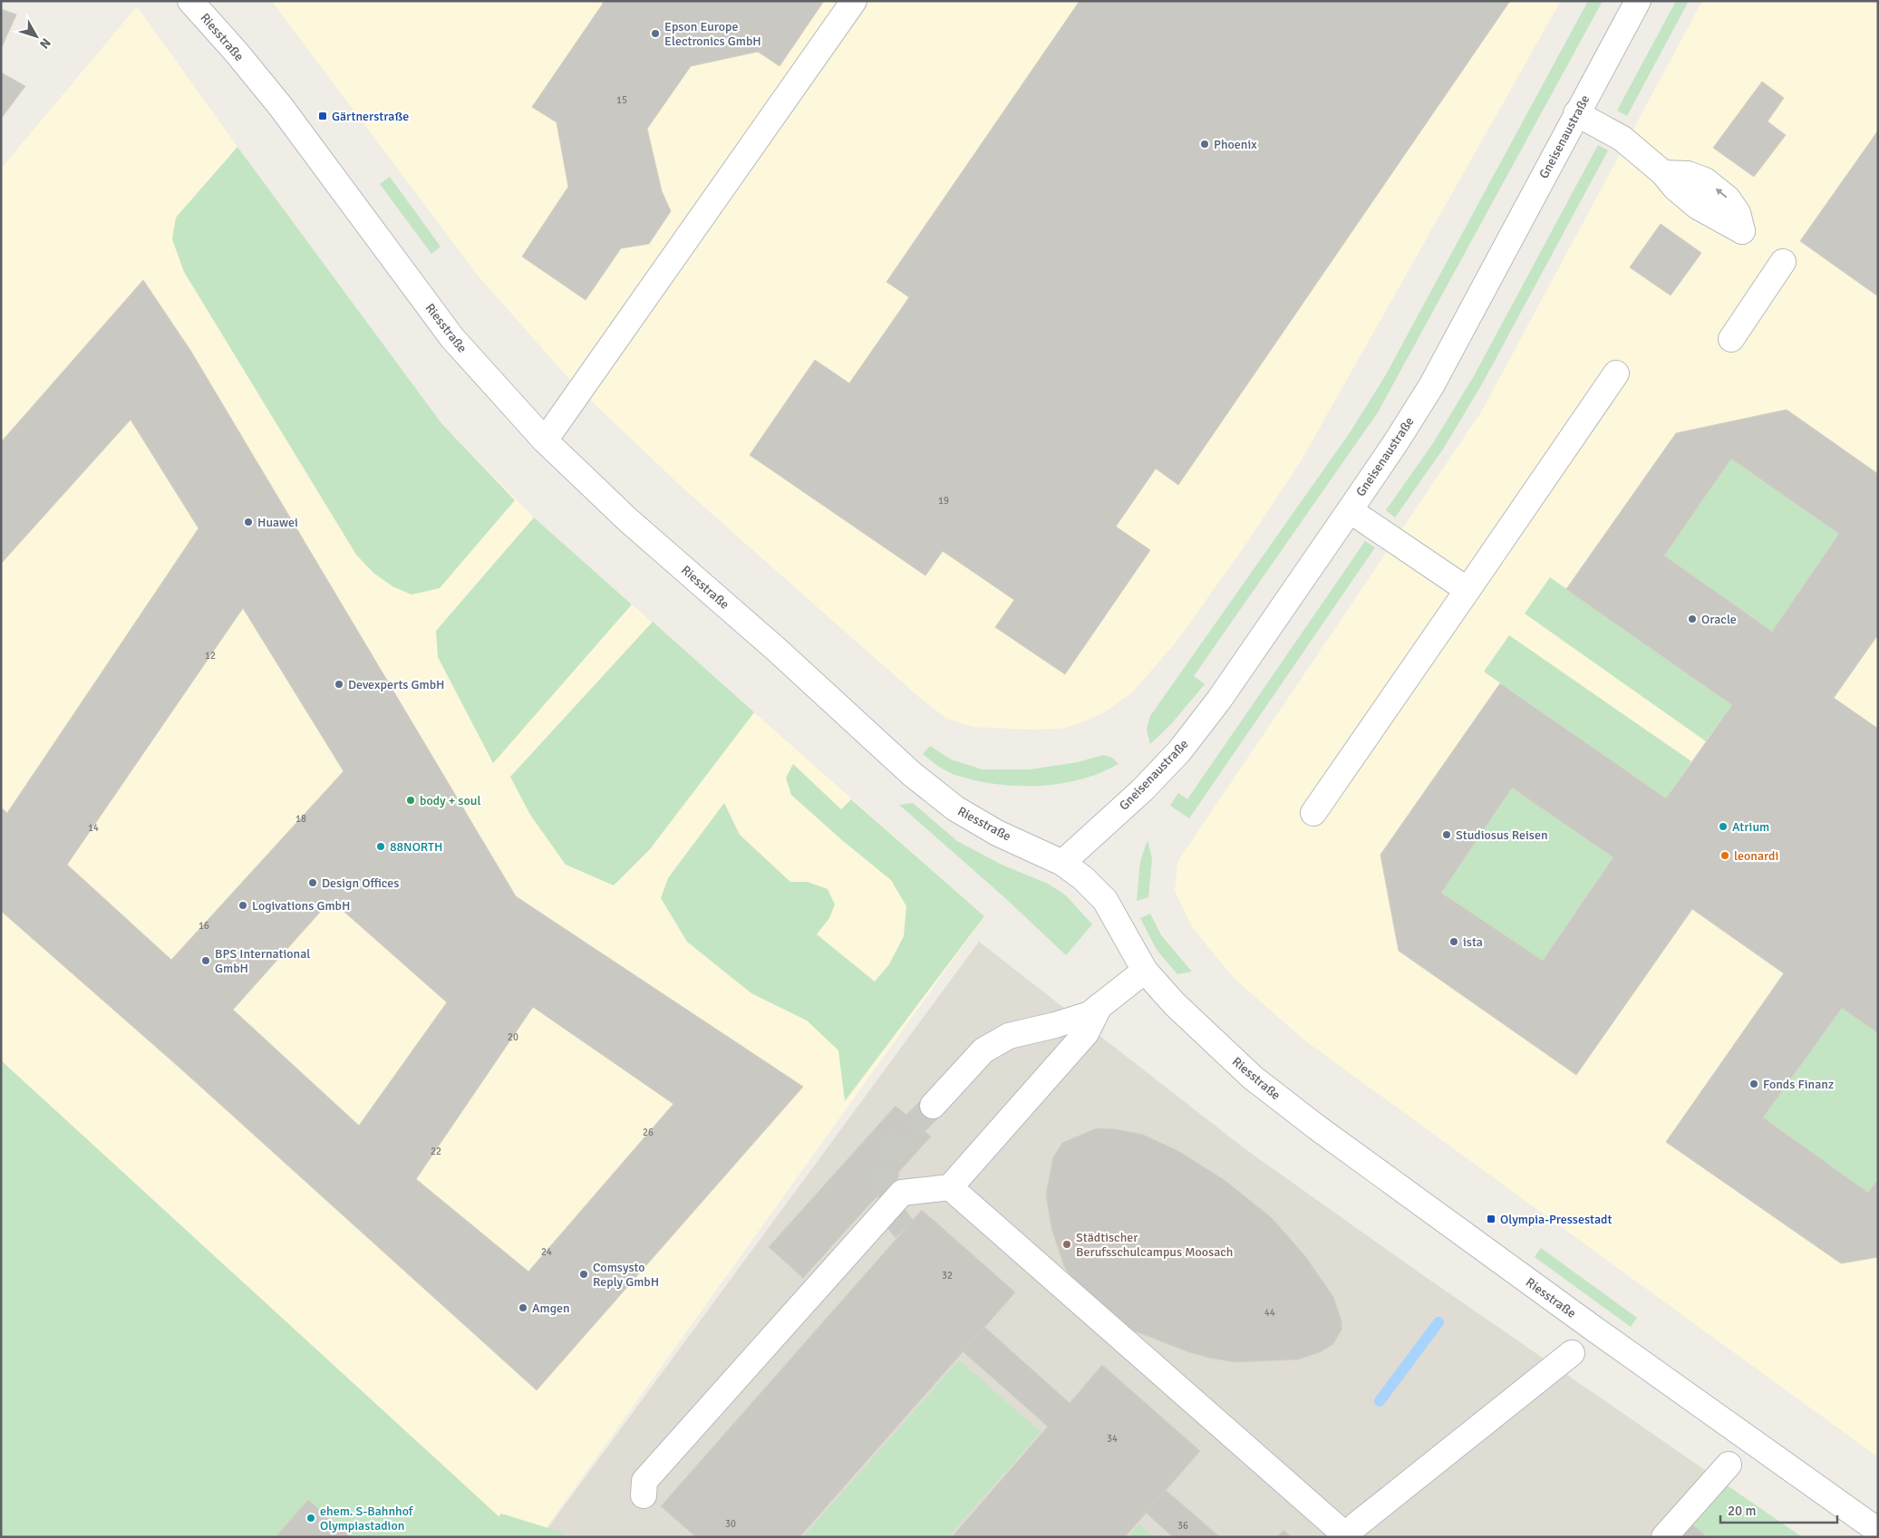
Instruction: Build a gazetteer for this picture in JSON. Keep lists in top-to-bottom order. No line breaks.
{"streets":{"street":["Riesstraße","Gneisenaustraße"]},"crossings":[["Riesstraße","Gneisenaustraße"]],"places":{"other":["Epson Europe Electronics GmbH","Phoenix","Huawei","Oracle","Devexperts GmbH","body + soul","Atrium","Studiosus Reisen","88NORTH","leonardi","Design Offices","Logivations GmbH","ista","BPS International GmbH","Fonds Finanz","Städtischer Berufsschulcampus Moosach","Comsysto Reply GmbH","Amgen","ehem. S-Bahnhof Olympiastadion"],"transit":["Gärtnerstraße","Olympia-Pressestadt"]},"house_numbers":["15","19","12","18","14","16","20","26","22","24","32","44","34","30","36"],"scale_bar":"20 m","north":"bottom right"}
